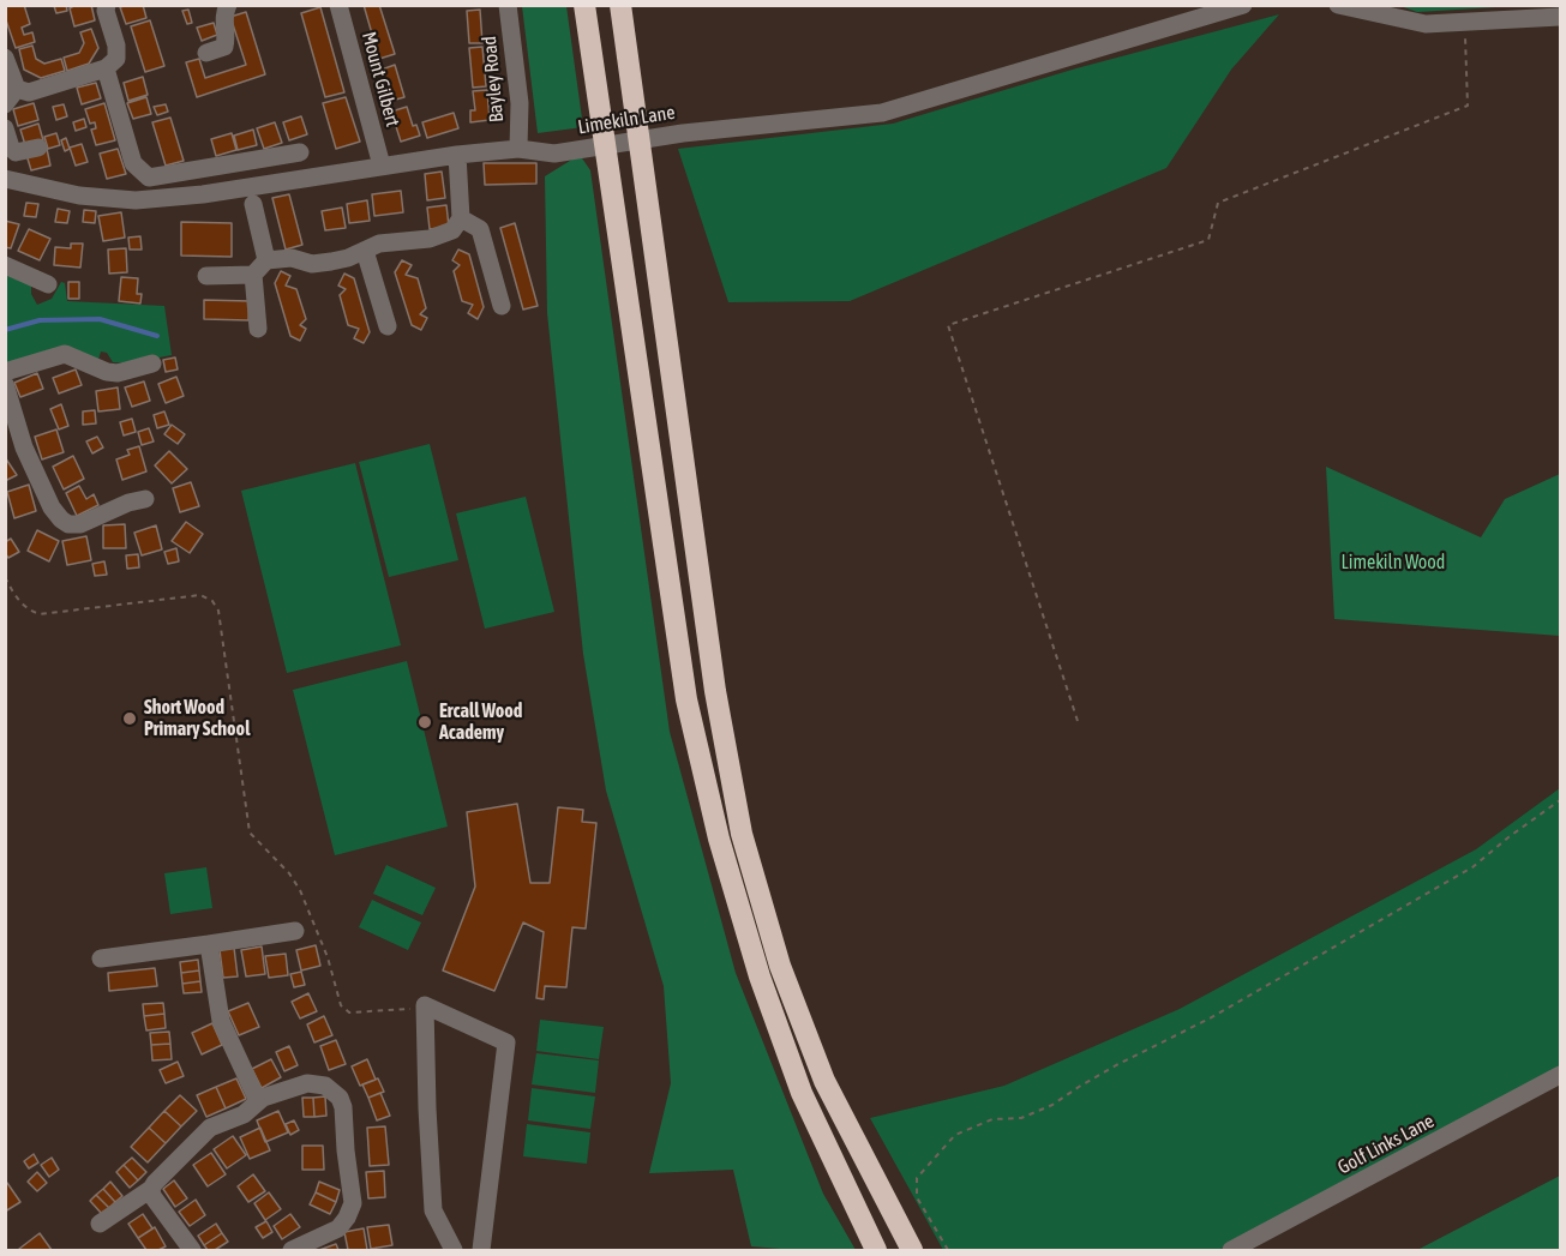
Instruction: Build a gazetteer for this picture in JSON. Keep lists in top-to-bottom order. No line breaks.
{"streets":{"street":["Mount Gilbert","Bayley Road","Limekiln Lane","Golf Links Lane"]},"crossings":[["Mount Gilbert","Limekiln Lane"],["Bayley Road","Limekiln Lane"]],"parks":["Limekiln Wood"],"places":["Short Wood Primary School","Ercall Wood Academy"]}
